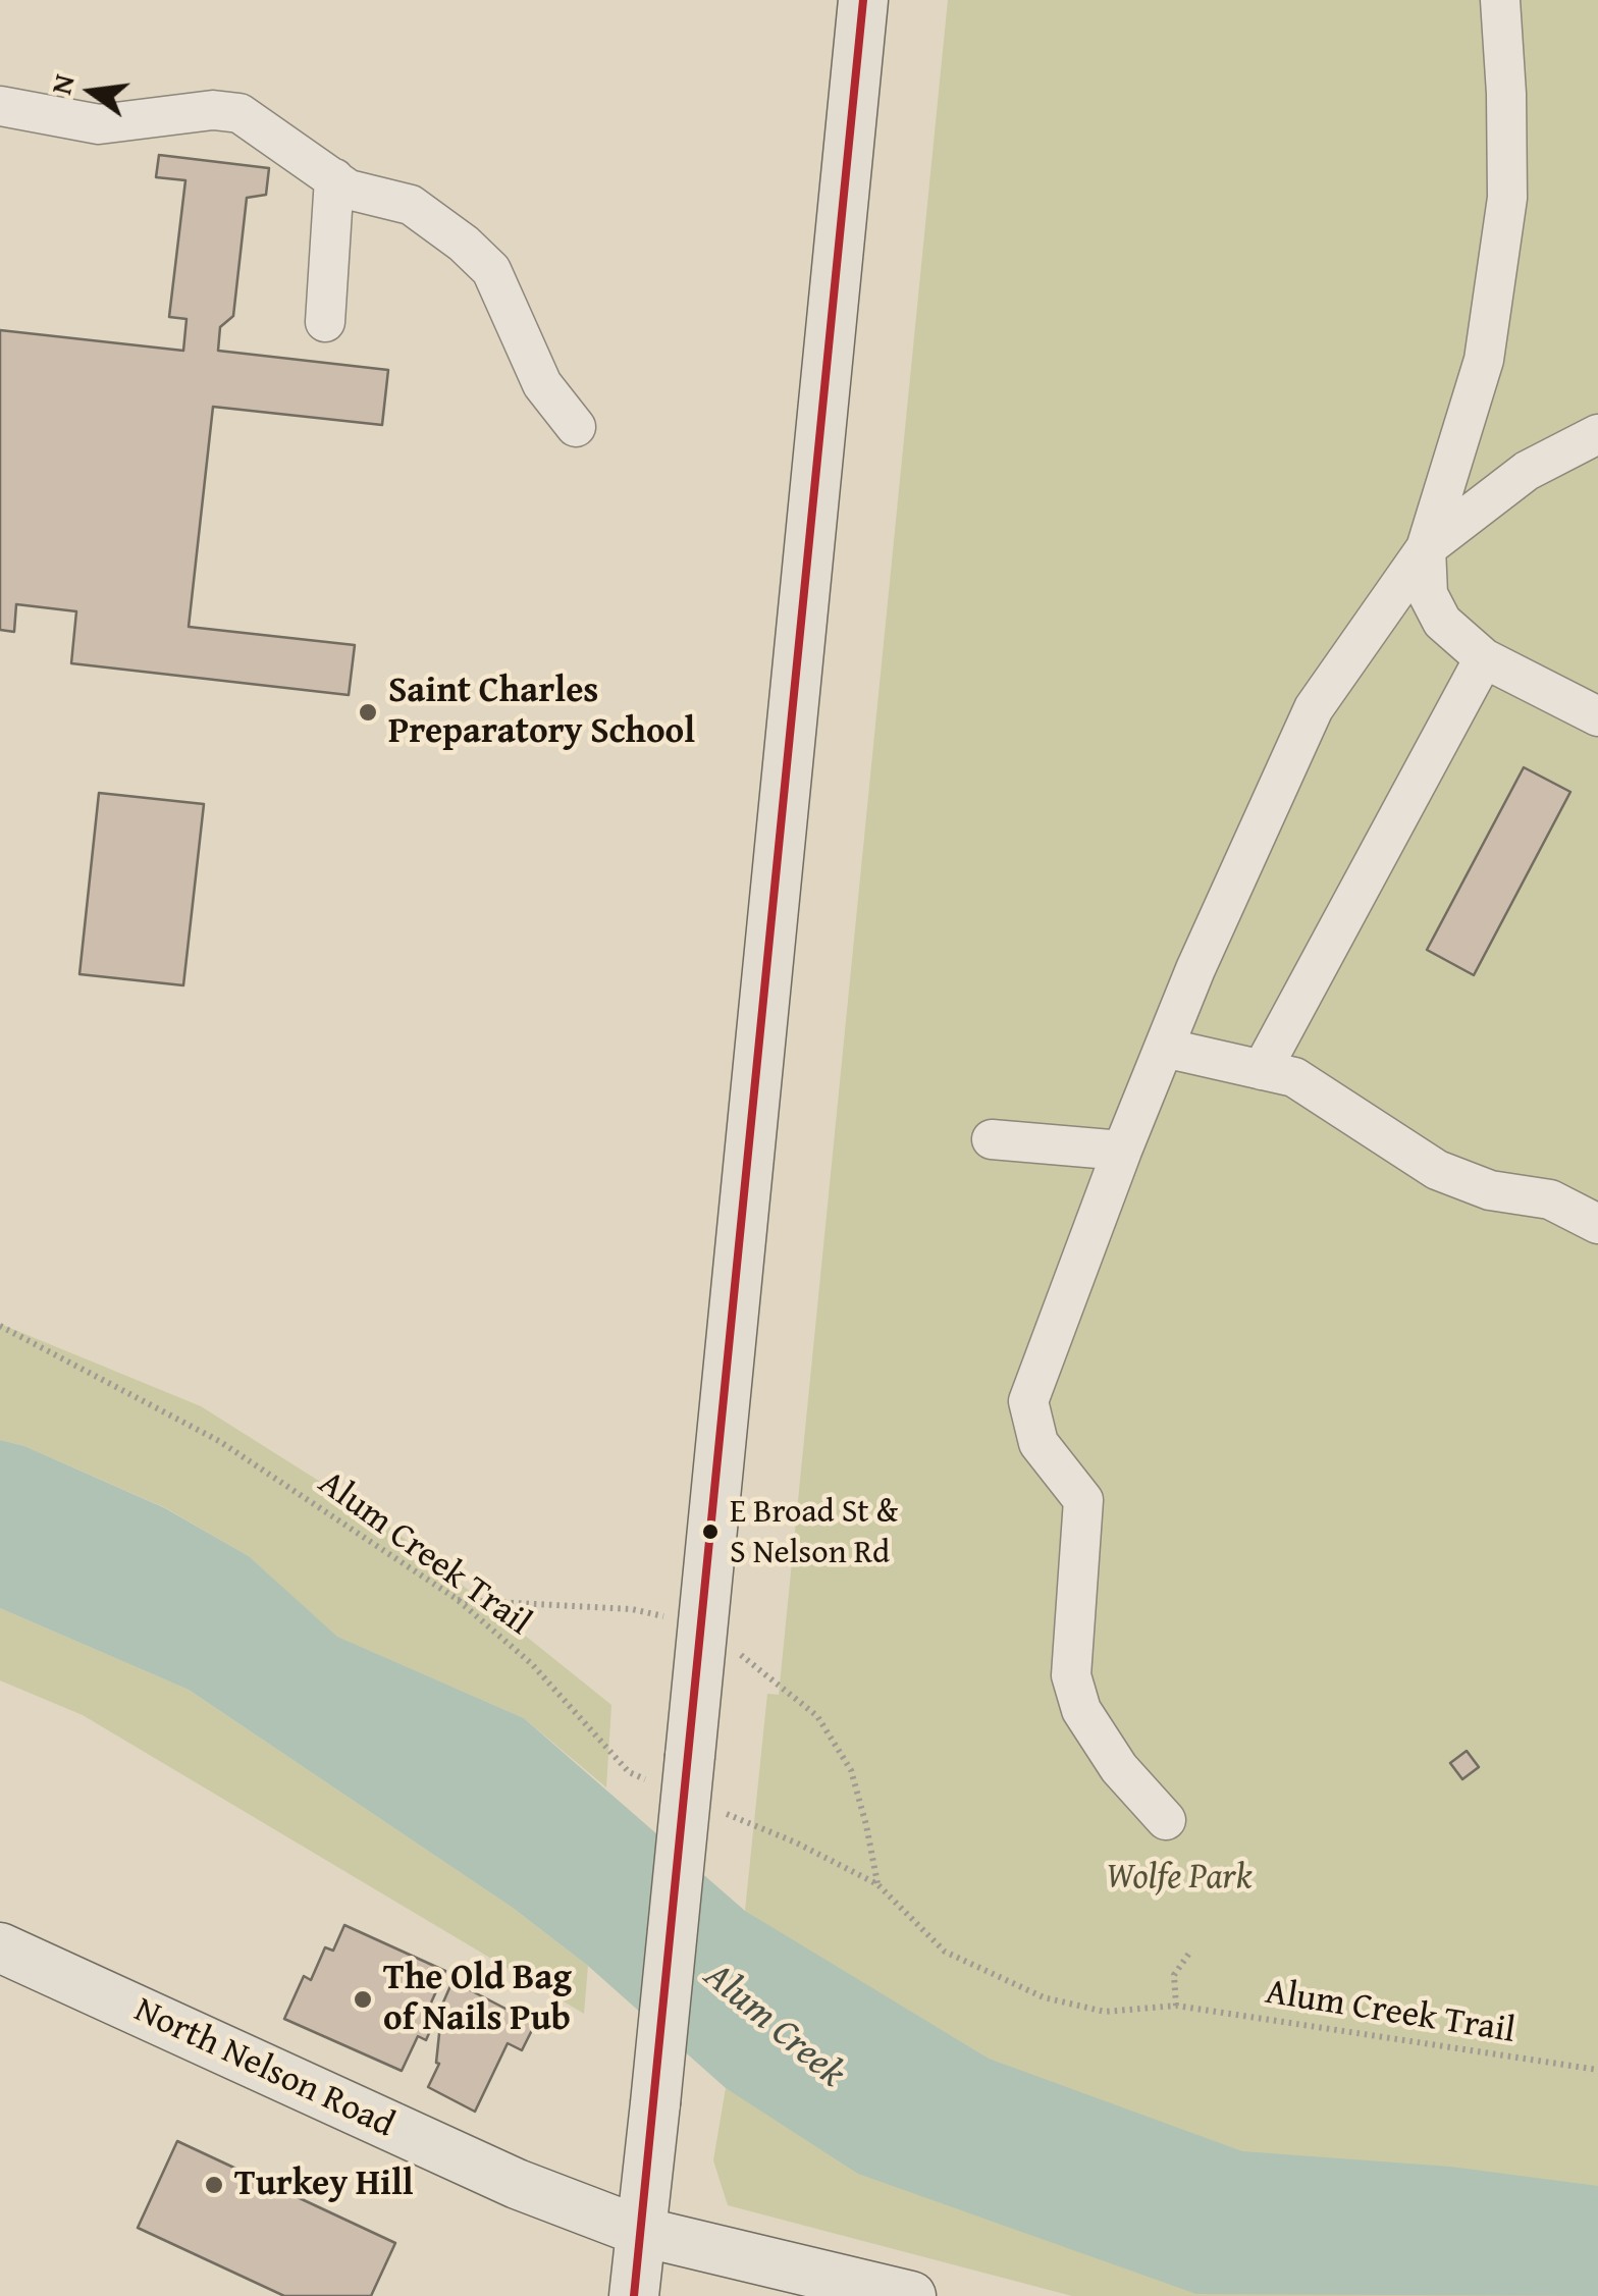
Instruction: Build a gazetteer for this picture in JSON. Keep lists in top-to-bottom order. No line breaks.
{"streets":{"main road":["North Nelson Road"],"path":["Alum Creek Trail"]},"water":["Alum Creek"],"parks":["Wolfe Park"],"places":["Saint Charles Preparatory School","E Broad St & S Nelson Rd","The Old Bag of Nails Pub","Turkey Hill"],"north":"left"}
